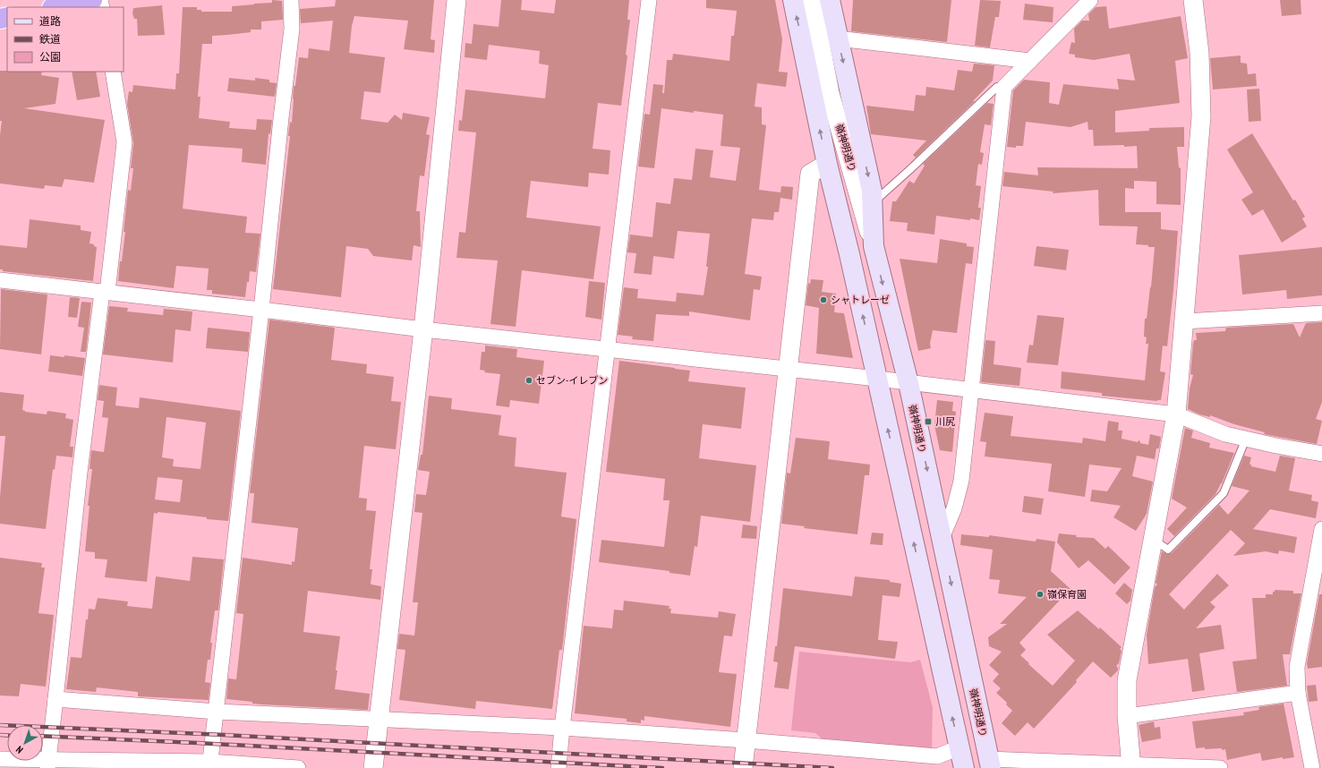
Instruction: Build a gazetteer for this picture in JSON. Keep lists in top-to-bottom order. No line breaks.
{"streets":{"main road":["嶺神明通り"]},"places":{"other":["シャトレーゼ","セブン-イレブン","嶺保育園"],"transit":["川尻"]},"legend":["道路","鉄道","公園"],"north":"bottom left"}
